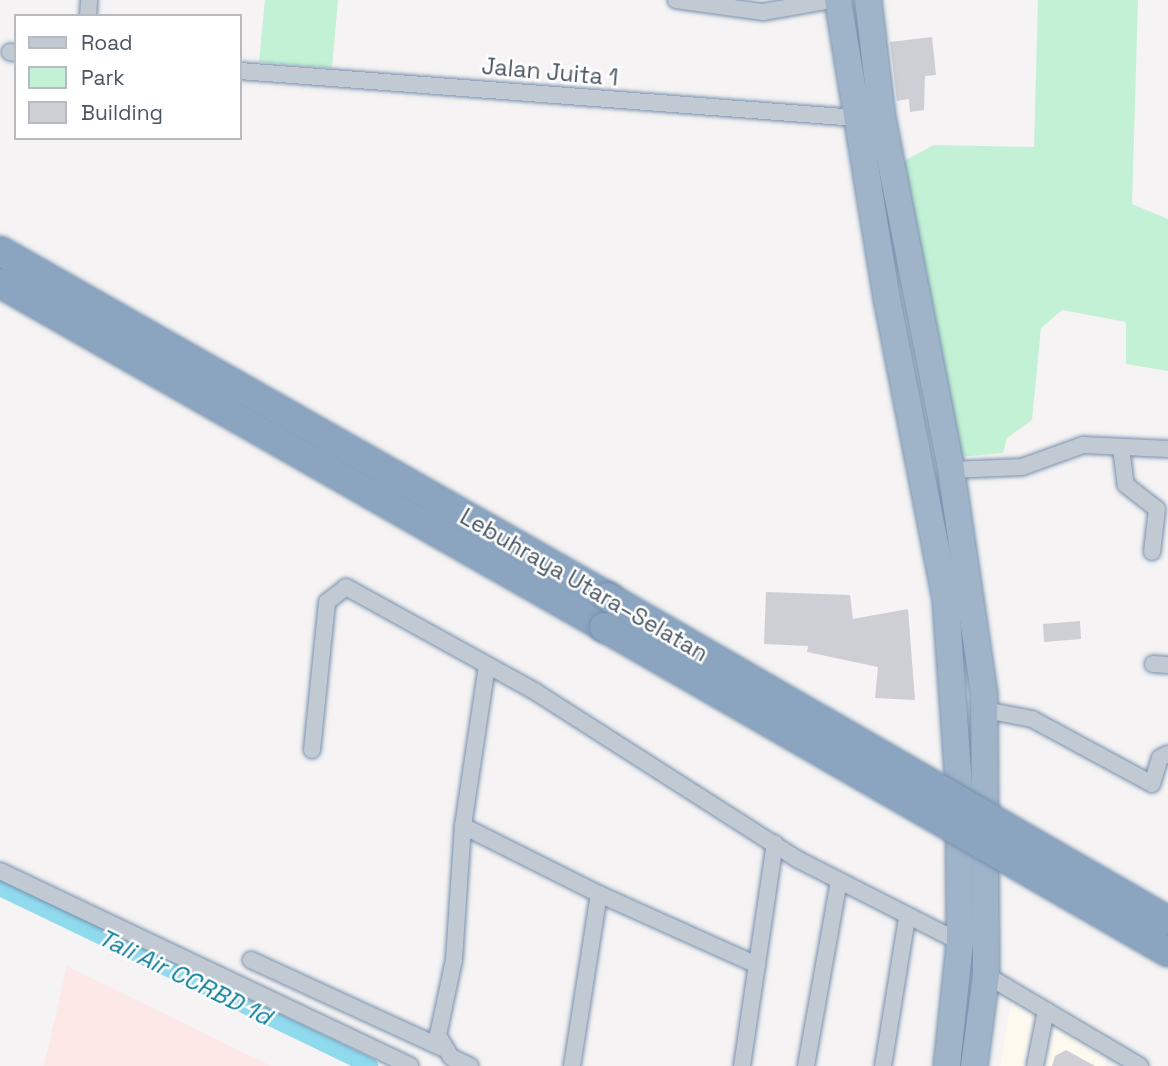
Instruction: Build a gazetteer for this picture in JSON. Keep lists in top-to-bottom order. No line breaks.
{"streets":{"highway":["Lebuhraya Utara–Selatan"],"street":["Jalan Juita 1"]},"water":["Tali Air CCRBD 1d"],"legend":["Road","Park","Building"]}
